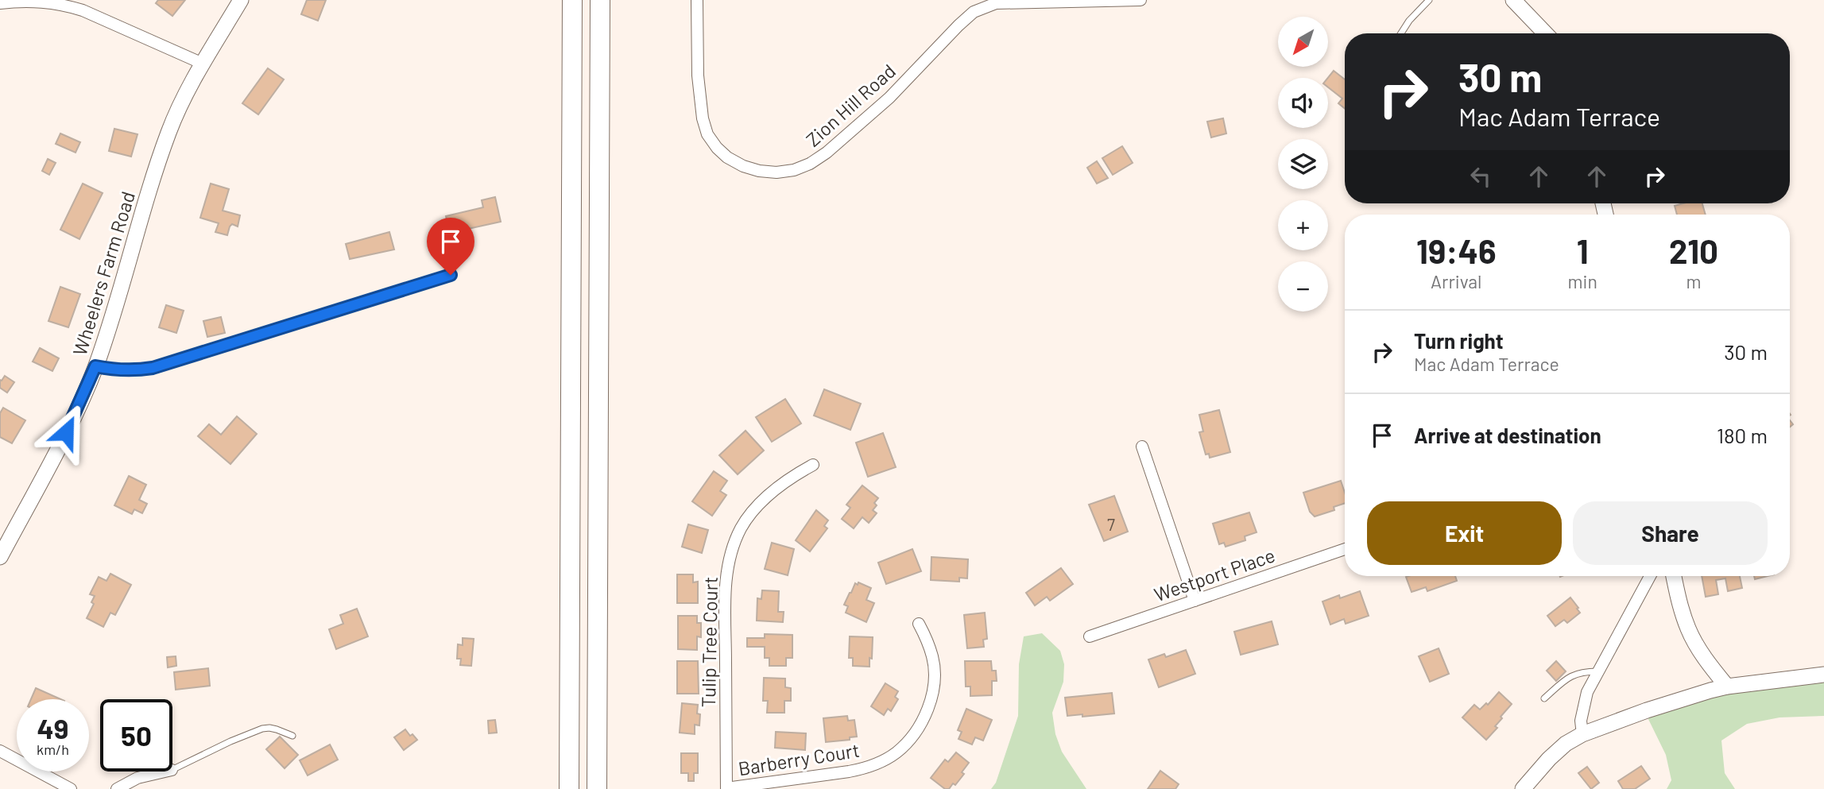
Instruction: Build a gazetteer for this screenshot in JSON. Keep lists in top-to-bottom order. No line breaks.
{"streets":{"main road":["Wheelers Farm Road"],"street":["Zion Hill Road","Westport Place","Tulip Tree Court","Barberry Court"]},"crossings":[["Tulip Tree Court","Barberry Court"]],"house_numbers":["7"],"north":"bottom left","page":{"map_buttons":["+","−"],"turn":["30 m","Mac Adam Terrace"],"eta":["19:46","Arrival","1","min","210","m"],"list":[{"name":"Turn right","note":"Mac Adam Terrace","value":"30 m"},{"name":"Arrive at destination","value":"180 m"}],"buttons":["Exit","Share"],"speed":"49 km/h","limit":"50"}}
